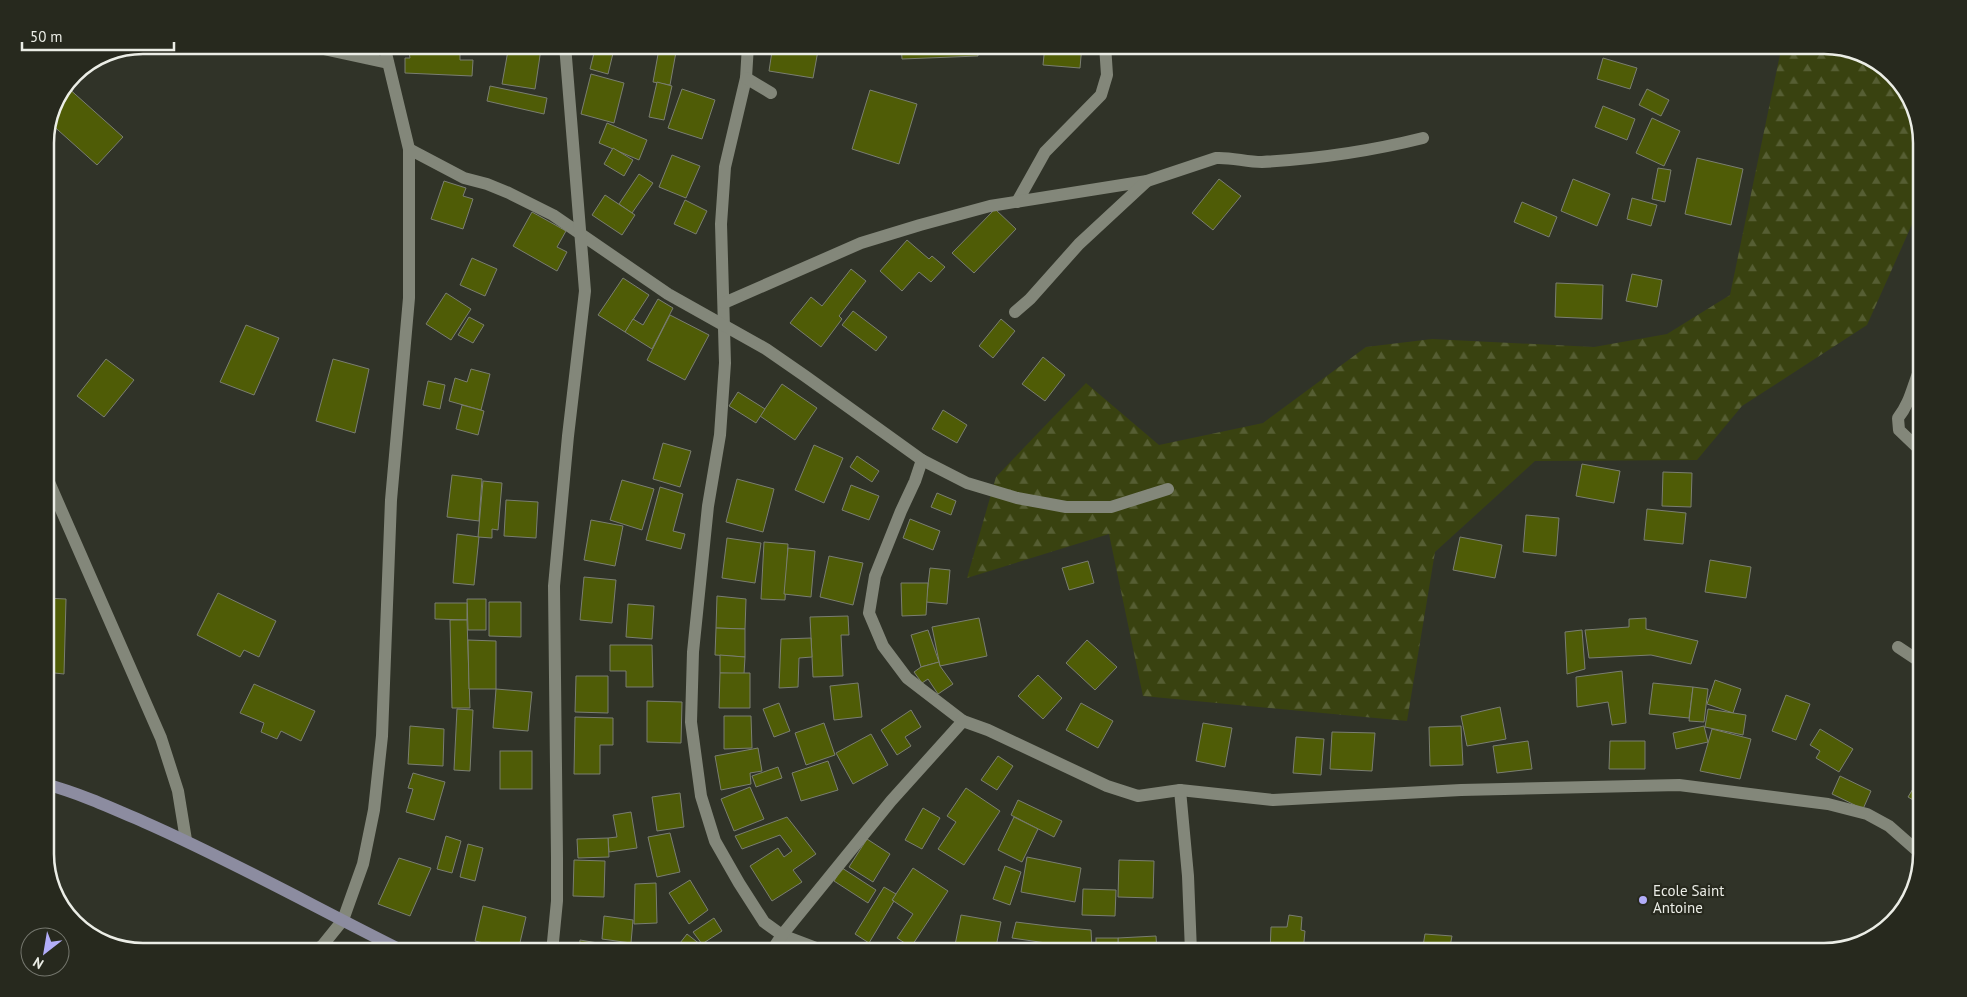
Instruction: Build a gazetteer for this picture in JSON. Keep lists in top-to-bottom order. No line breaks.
{"places":["Ecole Saint Antoine"],"scale_bar":"50 m","north":"bottom left"}
